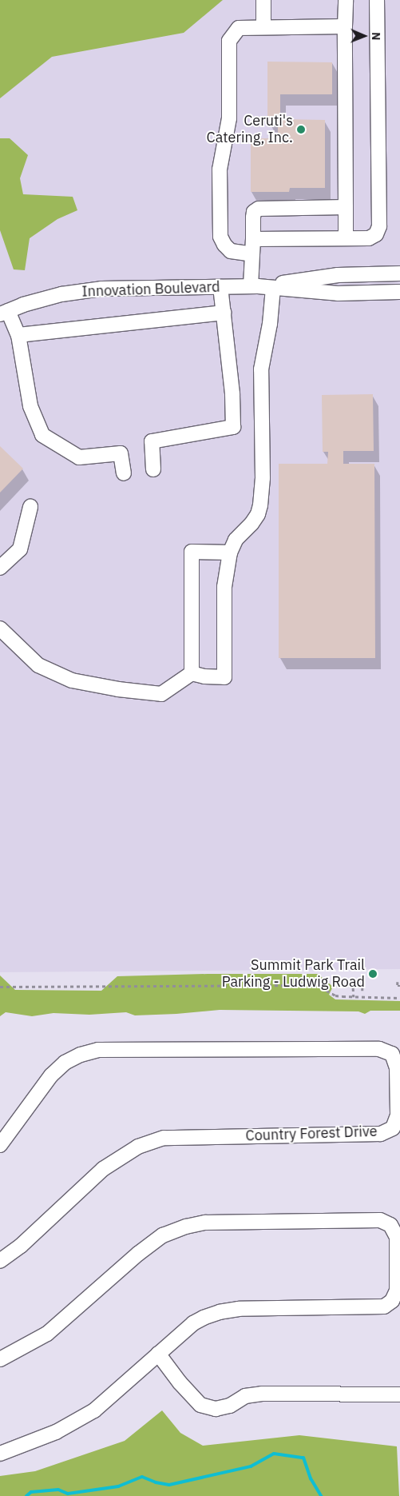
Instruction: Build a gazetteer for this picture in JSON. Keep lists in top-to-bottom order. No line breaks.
{"streets":{"street":["Innovation Boulevard","Country Forest Drive"]},"places":["Ceruti's Catering, Inc.","Summit Park Trail Parking - Ludwig Road"],"north":"right"}
